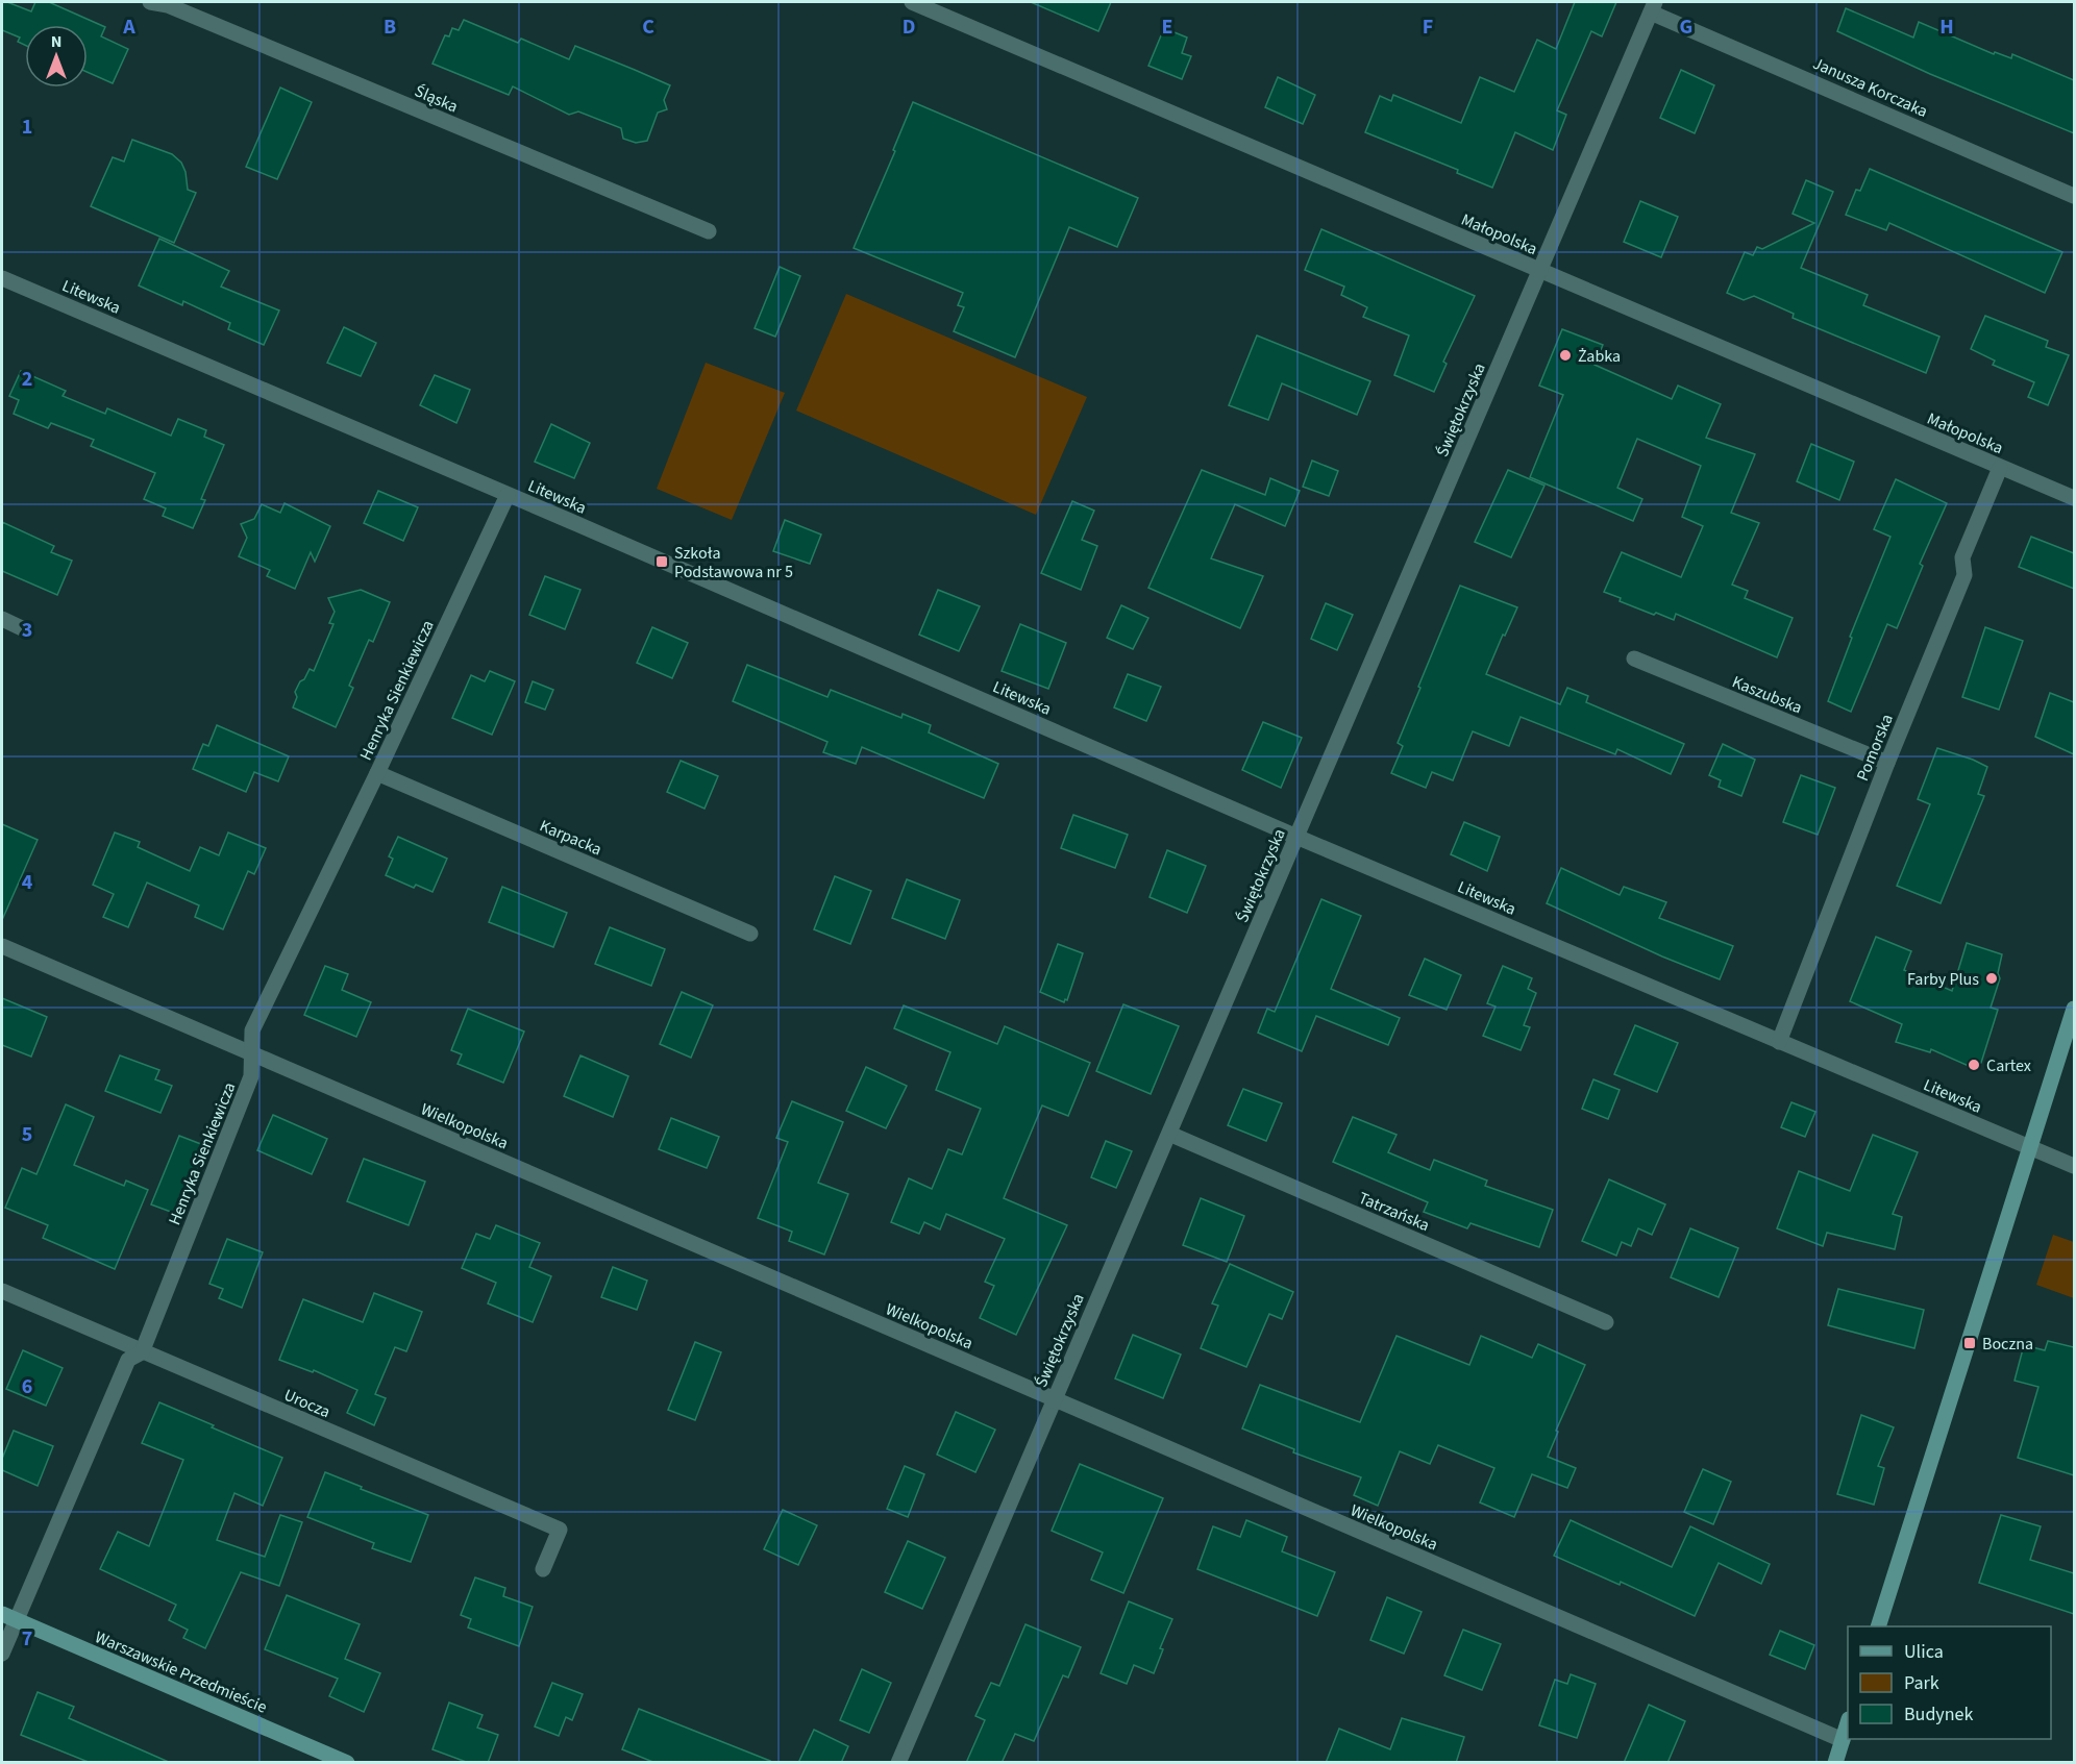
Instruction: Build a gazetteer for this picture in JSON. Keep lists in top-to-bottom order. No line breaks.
{"streets":{"street":["Janusza Korczaka","Śląska","Małopolska","Litewska","Świętokrzyska","Henryka Sienkiewicza","Kaszubska","Pomorska","Karpacka","Wielkopolska","Tatrzańska","Urocza","Warszawskie Przedmieście"]},"crossings":[["Janusza Korczaka","Świętokrzyska"],["Małopolska","Świętokrzyska"],["Małopolska","Pomorska"],["Litewska","Świętokrzyska"],["Litewska","Henryka Sienkiewicza"],["Litewska","Pomorska"],["Świętokrzyska","Wielkopolska"],["Świętokrzyska","Tatrzańska"],["Henryka Sienkiewicza","Karpacka"],["Henryka Sienkiewicza","Wielkopolska"],["Henryka Sienkiewicza","Urocza"],["Henryka Sienkiewicza","Warszawskie Przedmieście"],["Kaszubska","Pomorska"]],"places":{"other":["Żabka","Farby Plus","Cartex"],"transit":["Szkoła Podstawowa nr 5","Boczna"]},"legend":["Ulica","Park","Budynek"],"north":"top","grid":{"columns":["A","B","C","D","E","F","G","H"],"rows":["1","2","3","4","5","6","7"]}}
